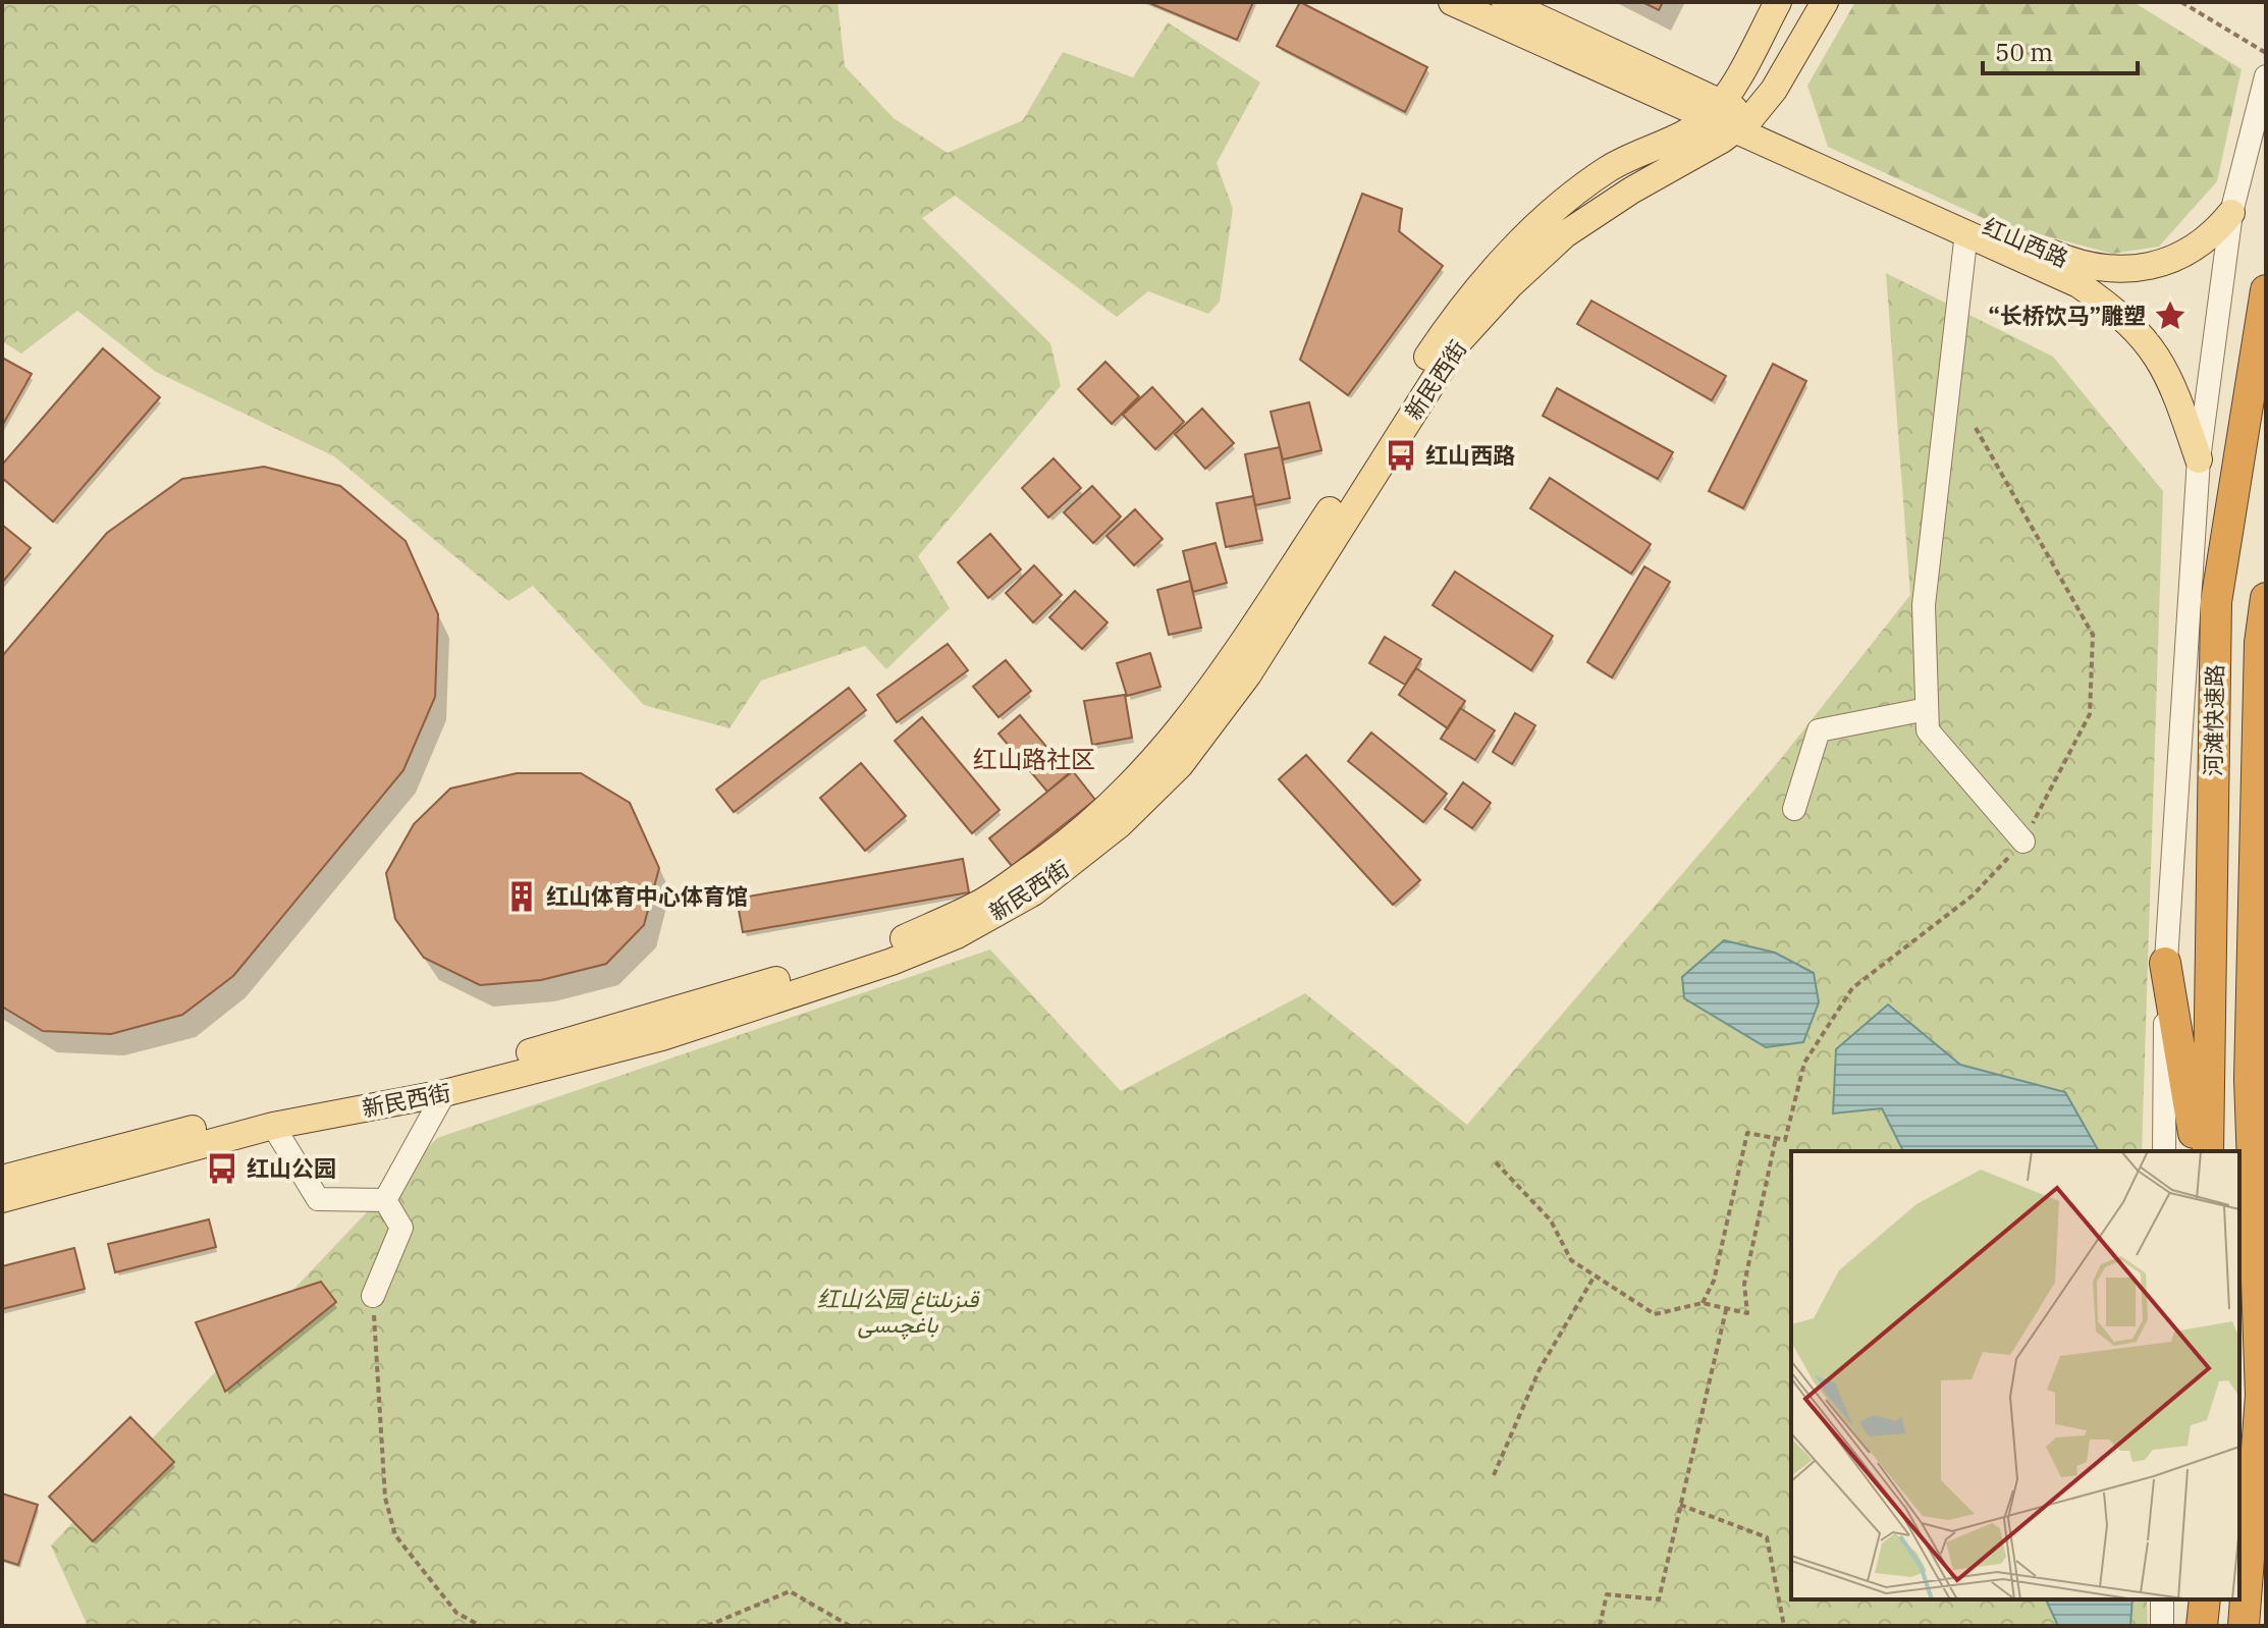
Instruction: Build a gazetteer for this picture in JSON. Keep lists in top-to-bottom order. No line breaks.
{"streets":{"highway":["河滩快速路"],"main road":["红山西路","新民西街"]},"crossings":[["红山西路","新民西街"]],"districts":["红山路社区"],"parks":["红山公园 قىزىلتاغ باغچىسى"],"places":{"place":["“长桥饮马”雕塑"],"bus stop":["红山西路","红山公园"],"building":["红山体育中心体育馆"]},"scale_bar":"50 m"}
